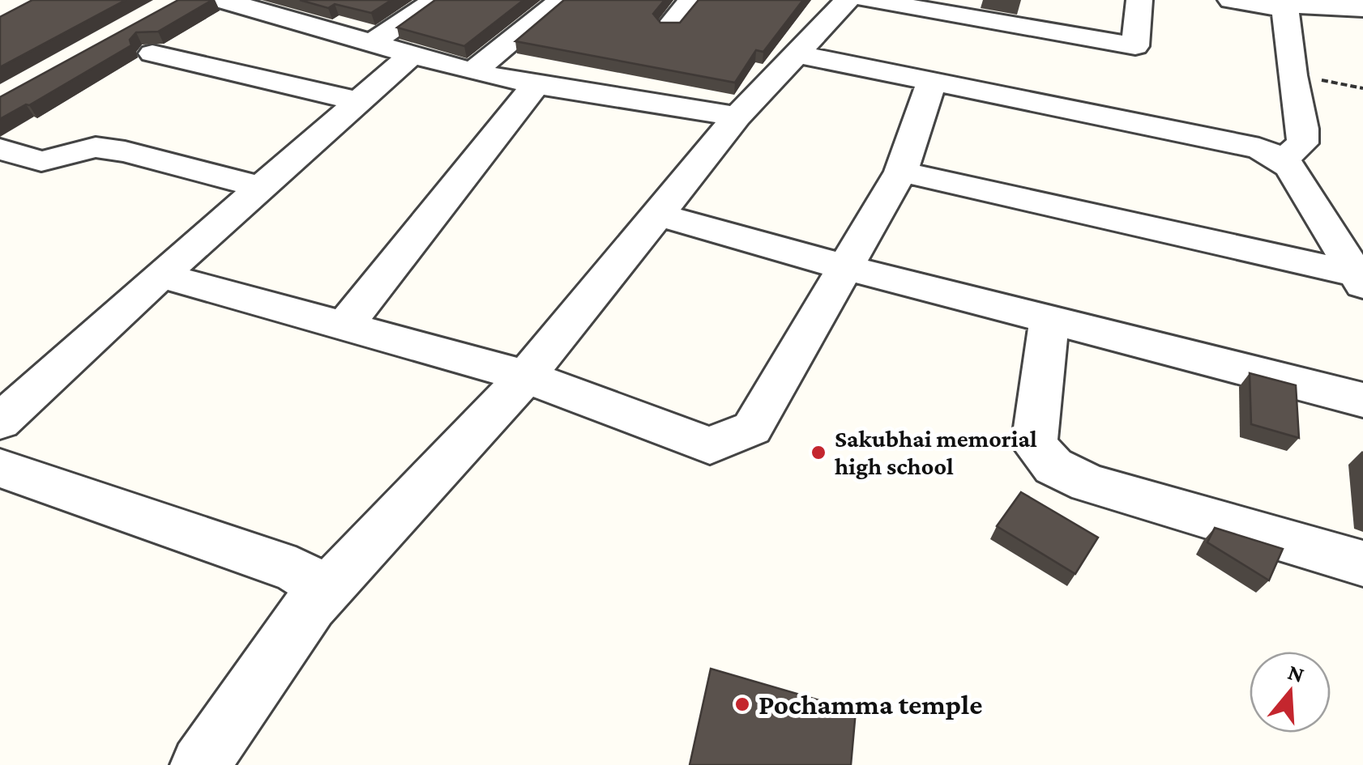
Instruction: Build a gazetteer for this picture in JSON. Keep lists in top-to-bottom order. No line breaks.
{"places":["Sakubhai memorial high school","Pochamma temple"],"north":"top"}
